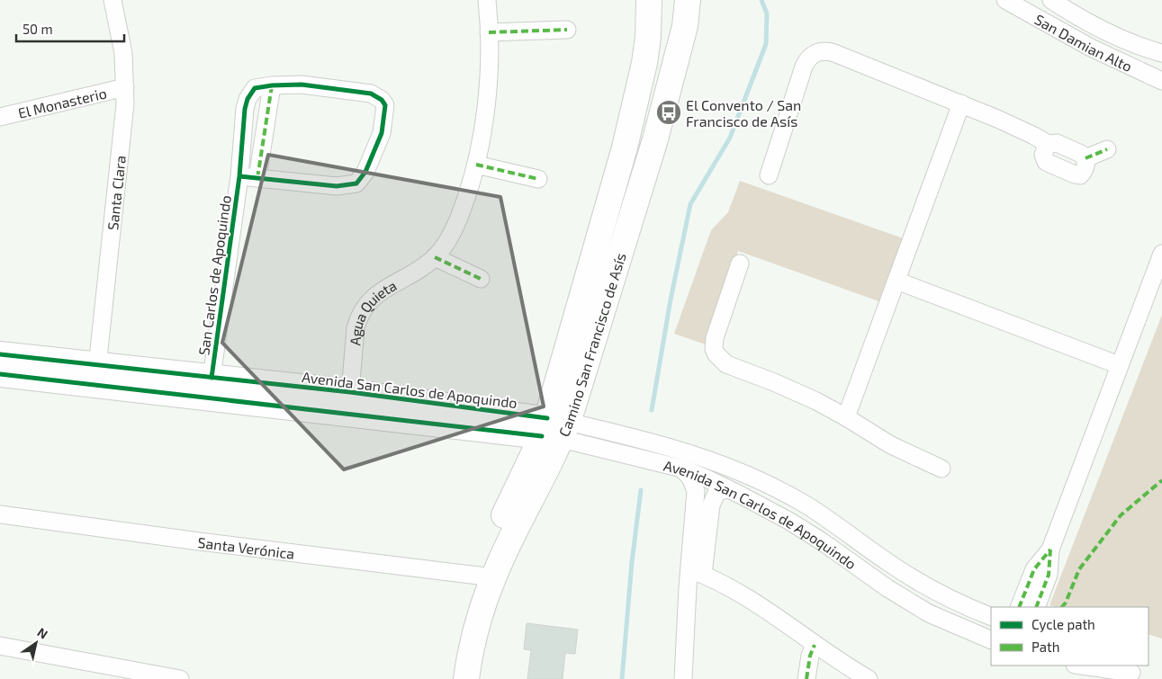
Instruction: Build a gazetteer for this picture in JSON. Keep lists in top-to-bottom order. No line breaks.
{"streets":{"main road":["Camino San Francisco de Asís","Avenida San Carlos de Apoquindo"],"street":["San Damian Alto","El Monasterio","Santa Clara","San Carlos de Apoquindo","Agua Quieta","Santa Verónica"]},"crossings":[["El Monasterio","Santa Clara"],["Santa Clara","Avenida San Carlos de Apoquindo"],["San Carlos de Apoquindo","Avenida San Carlos de Apoquindo"],["Agua Quieta","Avenida San Carlos de Apoquindo"],["Camino San Francisco de Asís","Avenida San Carlos de Apoquindo"],["Camino San Francisco de Asís","Santa Verónica"]],"places":{"bus stop":["El Convento / San Francisco de Asís"]},"legend":["Cycle path","Path"],"scale_bar":"50 m","north":"top right"}
